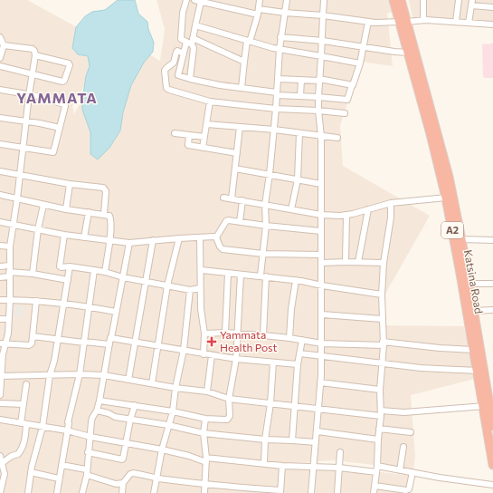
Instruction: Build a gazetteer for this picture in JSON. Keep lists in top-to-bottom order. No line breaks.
{"streets":{"highway":["A2","Katsina Road"]},"crossings":[["A2","Katsina Road"]],"districts":["YAMMATA"],"places":{"health":["Yammata Health Post"]}}
